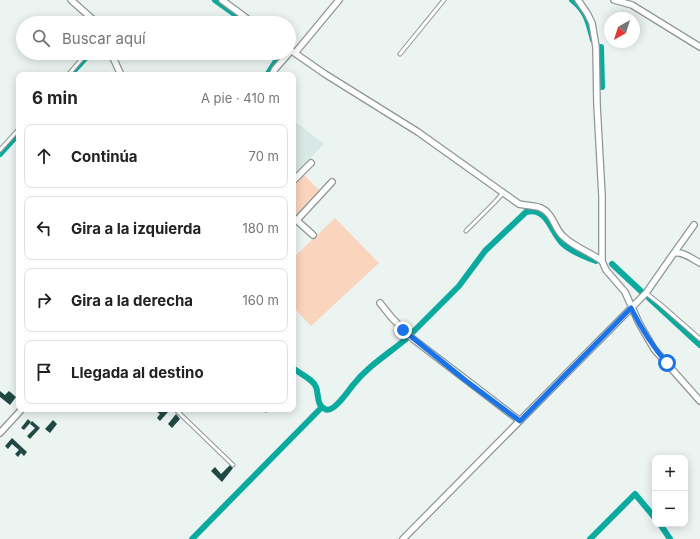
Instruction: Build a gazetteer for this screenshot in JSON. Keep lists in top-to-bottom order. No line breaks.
{"north":"bottom left","page":{"search":"Buscar aquí","heading":["6 min","A pie · 410 m"],"list":[["Continúa","70 m"],["Gira a la izquierda","180 m"],["Gira a la derecha","160 m"],"Llegada al destino"],"map_buttons":["+","−"]}}
